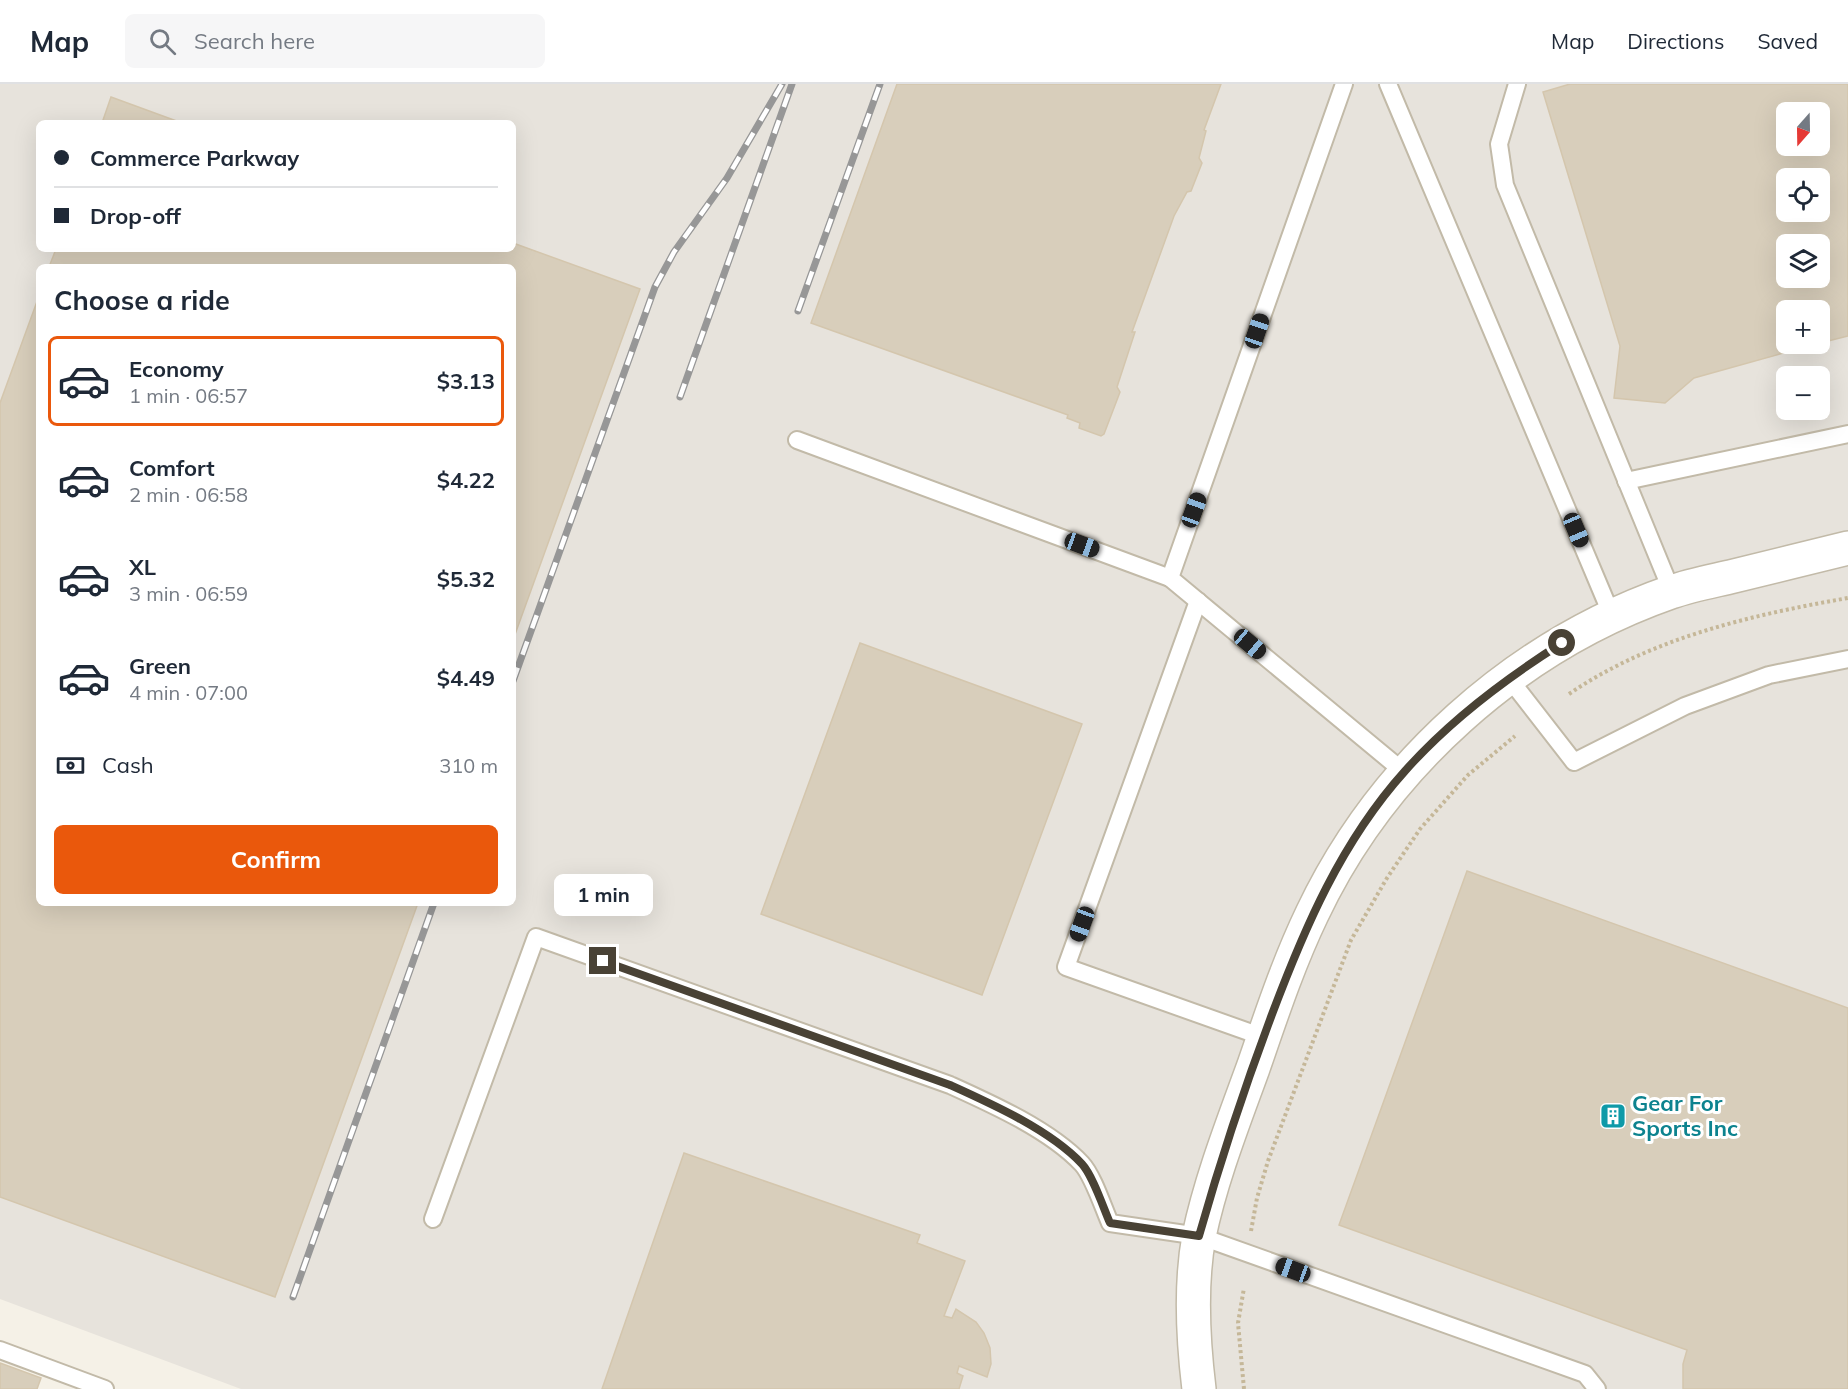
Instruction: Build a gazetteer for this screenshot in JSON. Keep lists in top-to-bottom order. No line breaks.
{"places":{"building":["Gear For Sports Inc"]},"north":"bottom","page":{"header":"Map","search":"Search here","nav":["Map","Directions","Saved"],"map_buttons":["+","−"],"banner":["Commerce Parkway","Drop-off"],"heading":"Choose a ride","list":[{"name":"Economy","note":"1 min · 06:57","value":"$3.13"},{"name":"Comfort","note":"2 min · 06:58","value":"$4.22"},{"name":"XL","note":"3 min · 06:59","value":"$5.32"},{"name":"Green","note":"4 min · 07:00","value":"$4.49"}],"pay":["Cash","310 m"],"buttons":"Confirm","bubble":"1 min"}}
